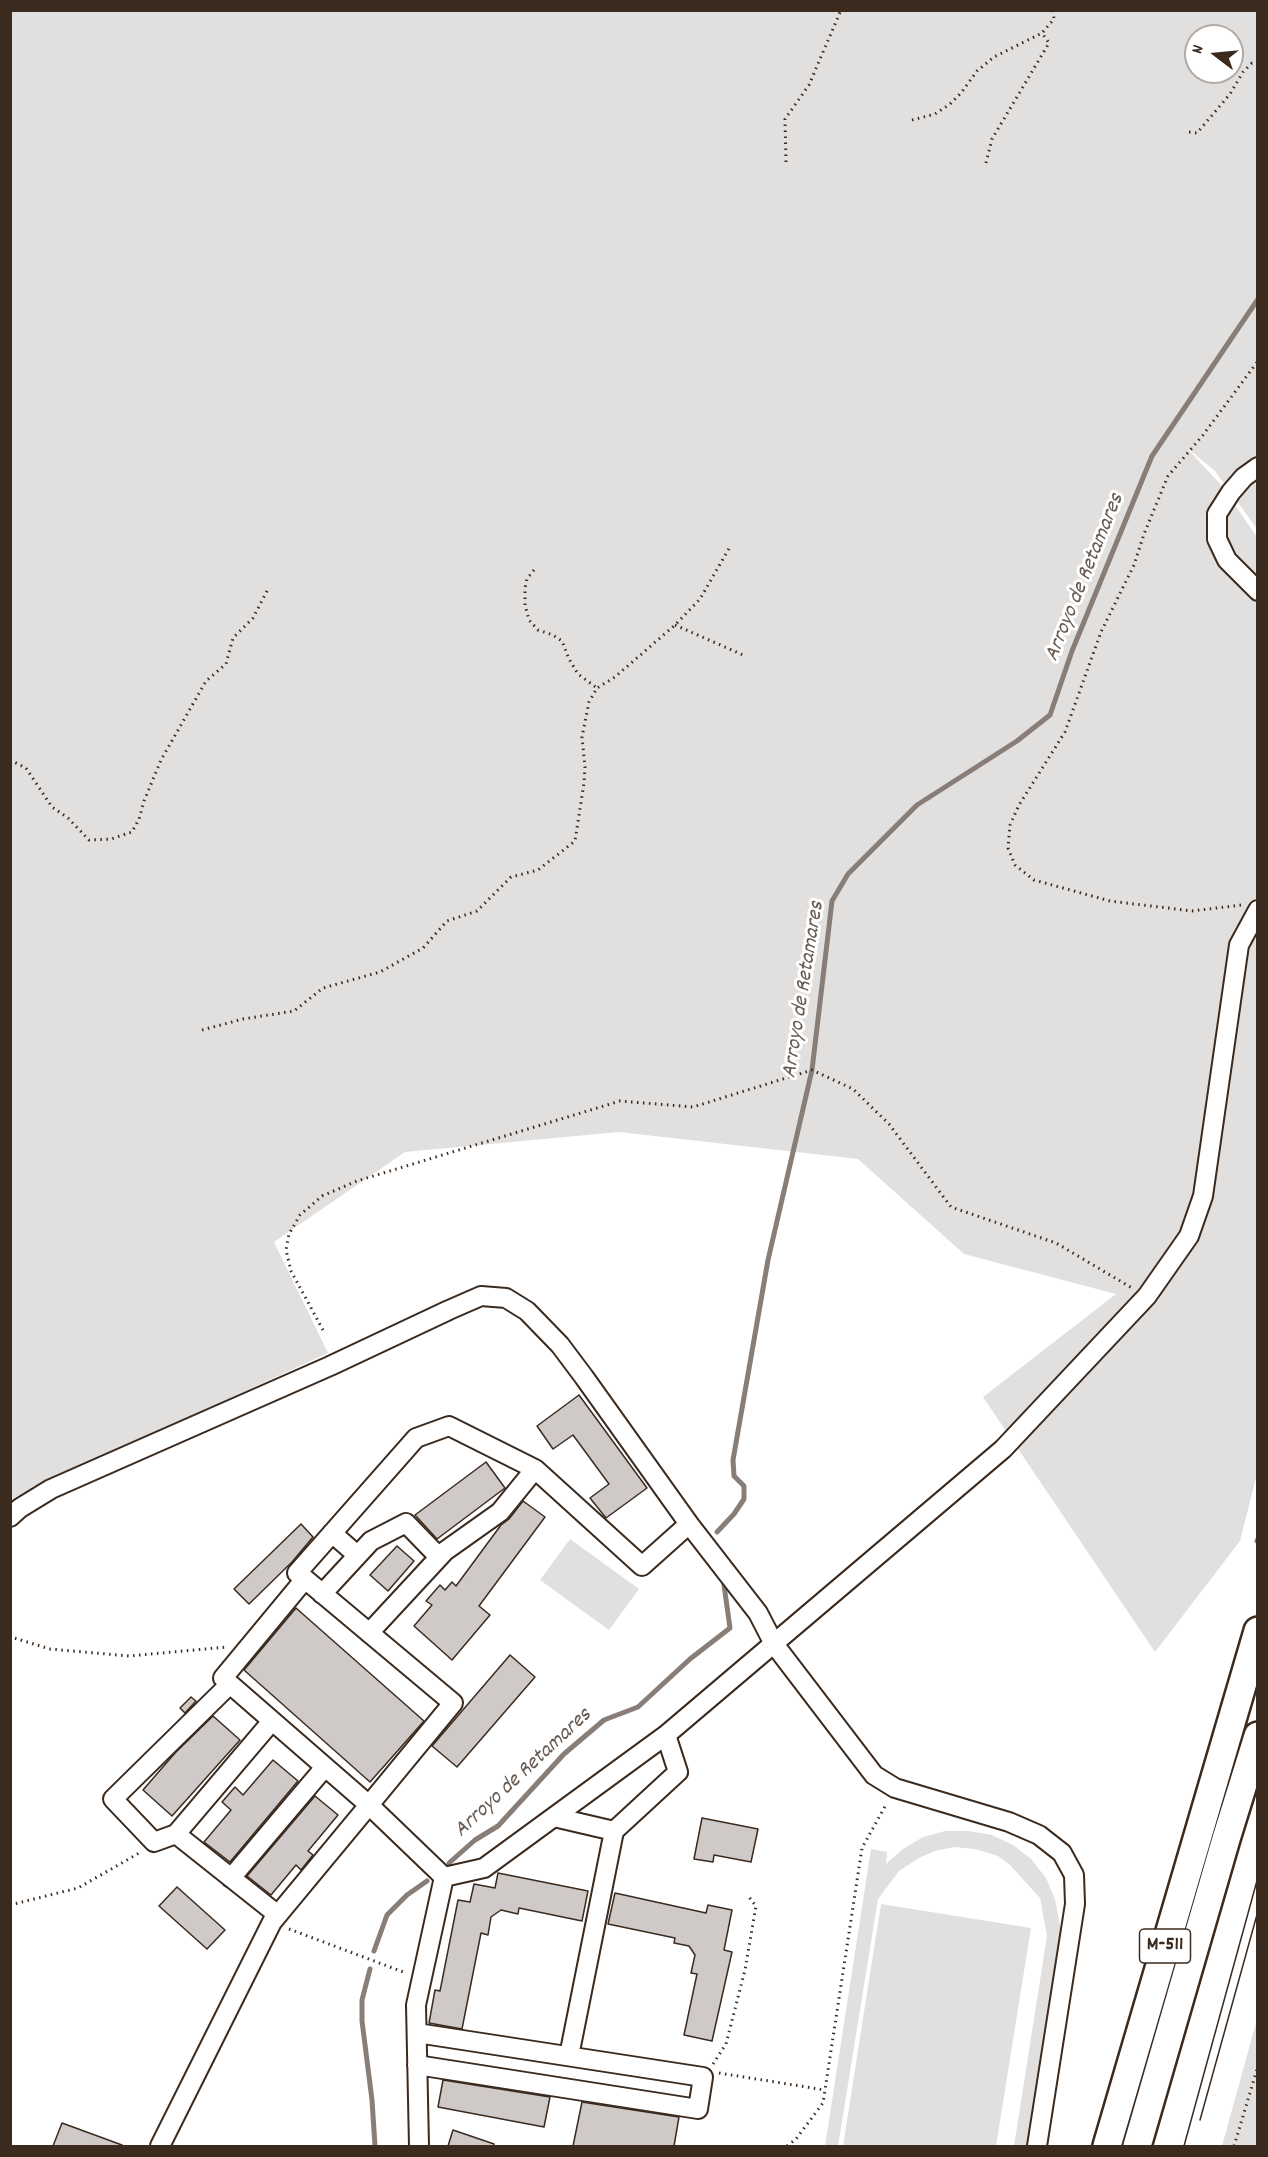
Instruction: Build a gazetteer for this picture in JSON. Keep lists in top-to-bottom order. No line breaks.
{"streets":{"highway":["M-511"]},"water":["Arroyo de Retamares"],"north":"left"}
